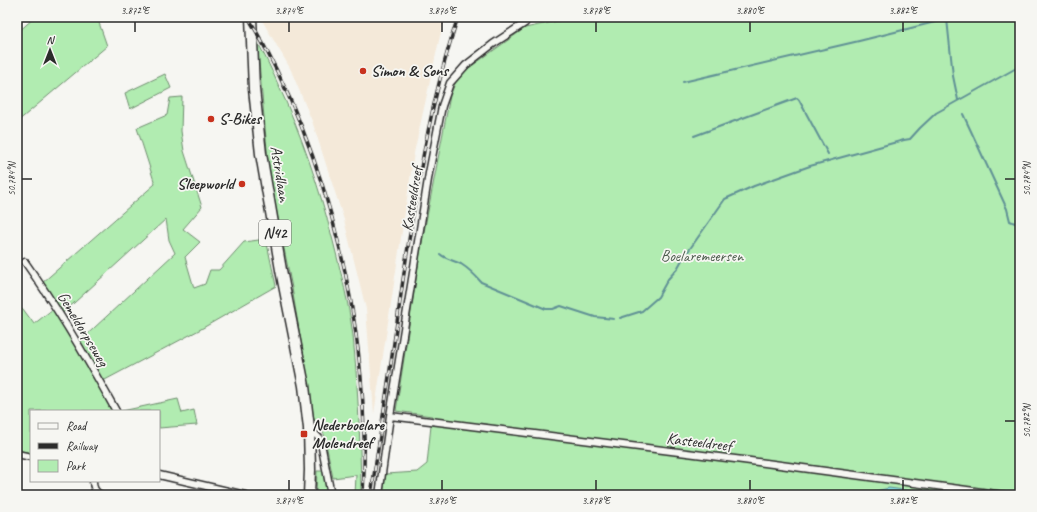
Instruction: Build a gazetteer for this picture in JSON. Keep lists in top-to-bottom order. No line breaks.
{"streets":{"main road":["Astridlaan","N42"],"street":["Kasteeldreef","Gemeldorpseweg"]},"parks":["Boelaremeersen"],"places":{"other":["Simon & Sons","S-Bikes","Sleepworld"],"transit":["Nederboelare Molendreef"]},"legend":["Road","Railway","Park"],"north":"top","coordinates":["3.872°E","3.874°E","3.876°E","3.878°E","3.880°E","3.882°E","50.784°N","50.782°N"]}
